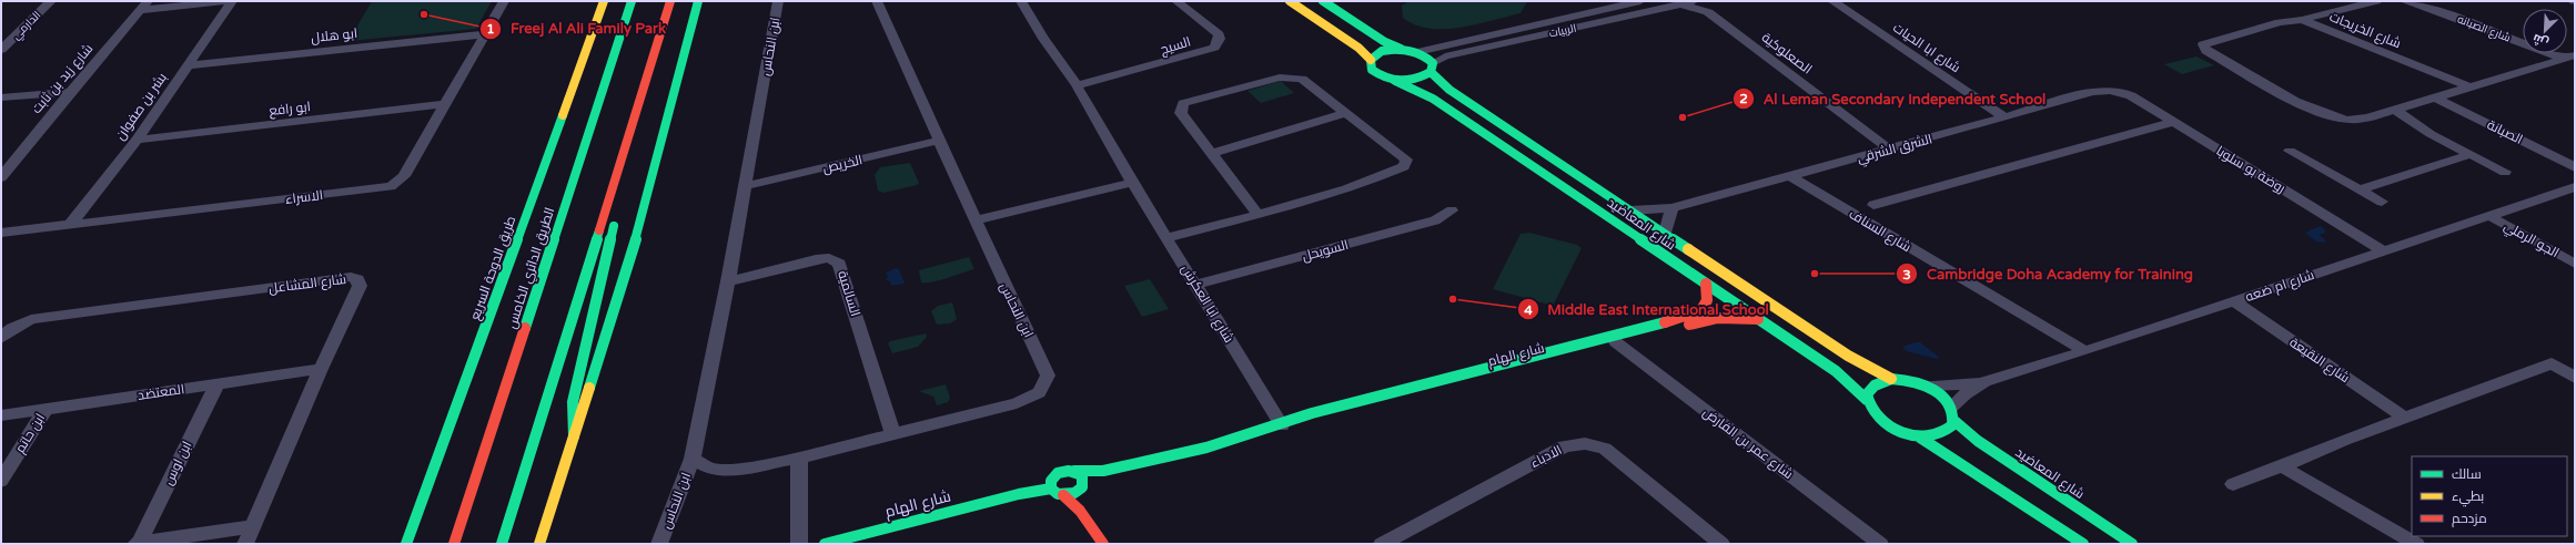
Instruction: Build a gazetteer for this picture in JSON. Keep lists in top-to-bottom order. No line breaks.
{"streets":{"main road":["شارع المعاضيد","طريق الدوحة السريع","الطريق الدائري الخامس","شارع الهام"],"street":["الدارمي","شارع الصبانه","شارع الخريجات","الربيات","ابو هلال","السيج","ابن النحاس","شارع ابا الحيات","الصعلوكية","شارع زيد بن ثابت","بشر بن صفوان","ابو رافع","الصبانة","الشرق الشرقي","الخريص","روضة بو سلوبا","الاسراء","شارع السناف","الجو الرملي","السويحل","شارع المشاعل","شارع ام ضعه","السالمية","شارع ابا العكرش","شارع النقيعة","المعتضد","ابن حاتم","شارع عمر بن الفارض","الادباء","ابن اوس"]},"crossings":[["الربيات","الصعلوكية"],["الربيات","شارع المعاضيد"],["ابو هلال","بشر بن صفوان"],["ابو هلال","الاسراء"],["السيج","شارع ابا العكرش"],["ابن النحاس","الخريص"],["ابن النحاس","السالمية"],["شارع ابا الحيات","الشرق الشرقي"],["الصعلوكية","الشرق الشرقي"],["بشر بن صفوان","ابو رافع"],["بشر بن صفوان","الاسراء"],["ابو رافع","الاسراء"],["الشرق الشرقي","روضة بو سلوبا"],["الشرق الشرقي","شارع المعاضيد"],["الشرق الشرقي","شارع السناف"],["روضة بو سلوبا","شارع ام ضعه"],["شارع المعاضيد","شارع ام ضعه"],["شارع المعاضيد","شارع الهام"],["شارع السناف","شارع ام ضعه"],["الجو الرملي","شارع ام ضعه"],["السويحل","شارع ابا العكرش"],["شارع المشاعل","المعتضد"],["شارع ام ضعه","شارع النقيعة"],["شارع ابا العكرش","شارع الهام"],["شارع الهام","شارع عمر بن الفارض"],["المعتضد","ابن حاتم"],["المعتضد","ابن اوس"]],"places":["Freej Al Ali Family Park","Al Leman Secondary Independent School","Cambridge Doha Academy for Training","Middle East International School"],"legend":["سالك","بطيء","مزدحم"],"north":"bottom left"}
